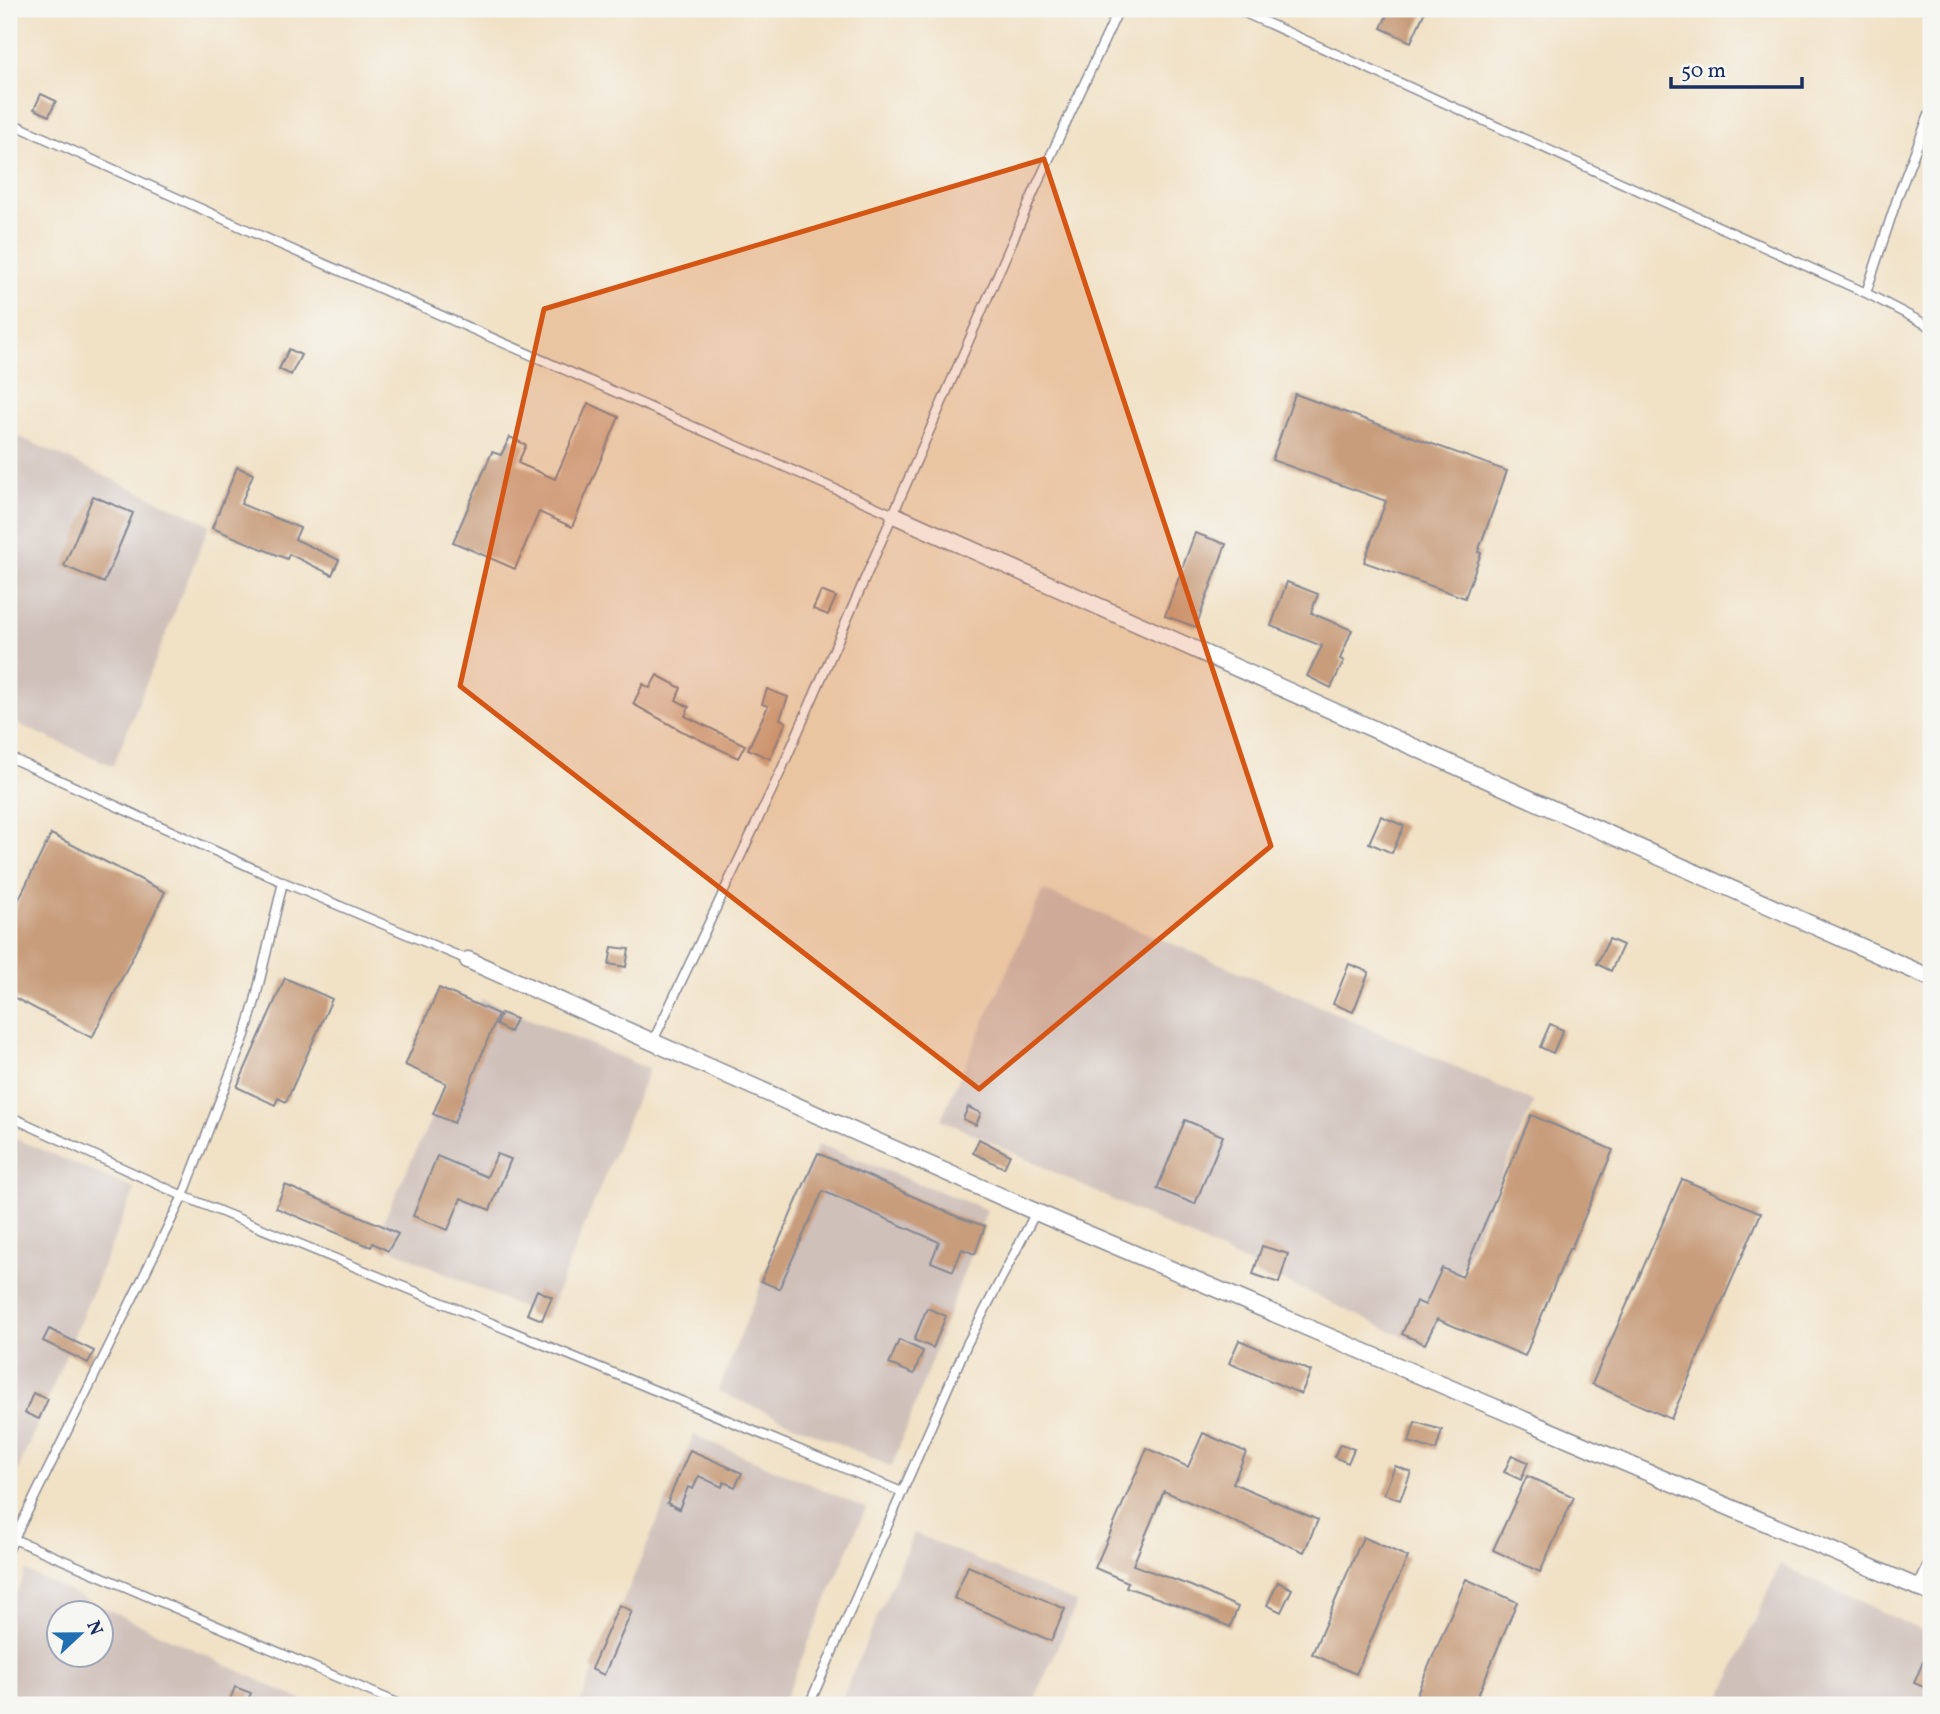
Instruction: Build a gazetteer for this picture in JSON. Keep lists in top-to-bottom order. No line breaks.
{"scale_bar":"50 m","north":"right"}
